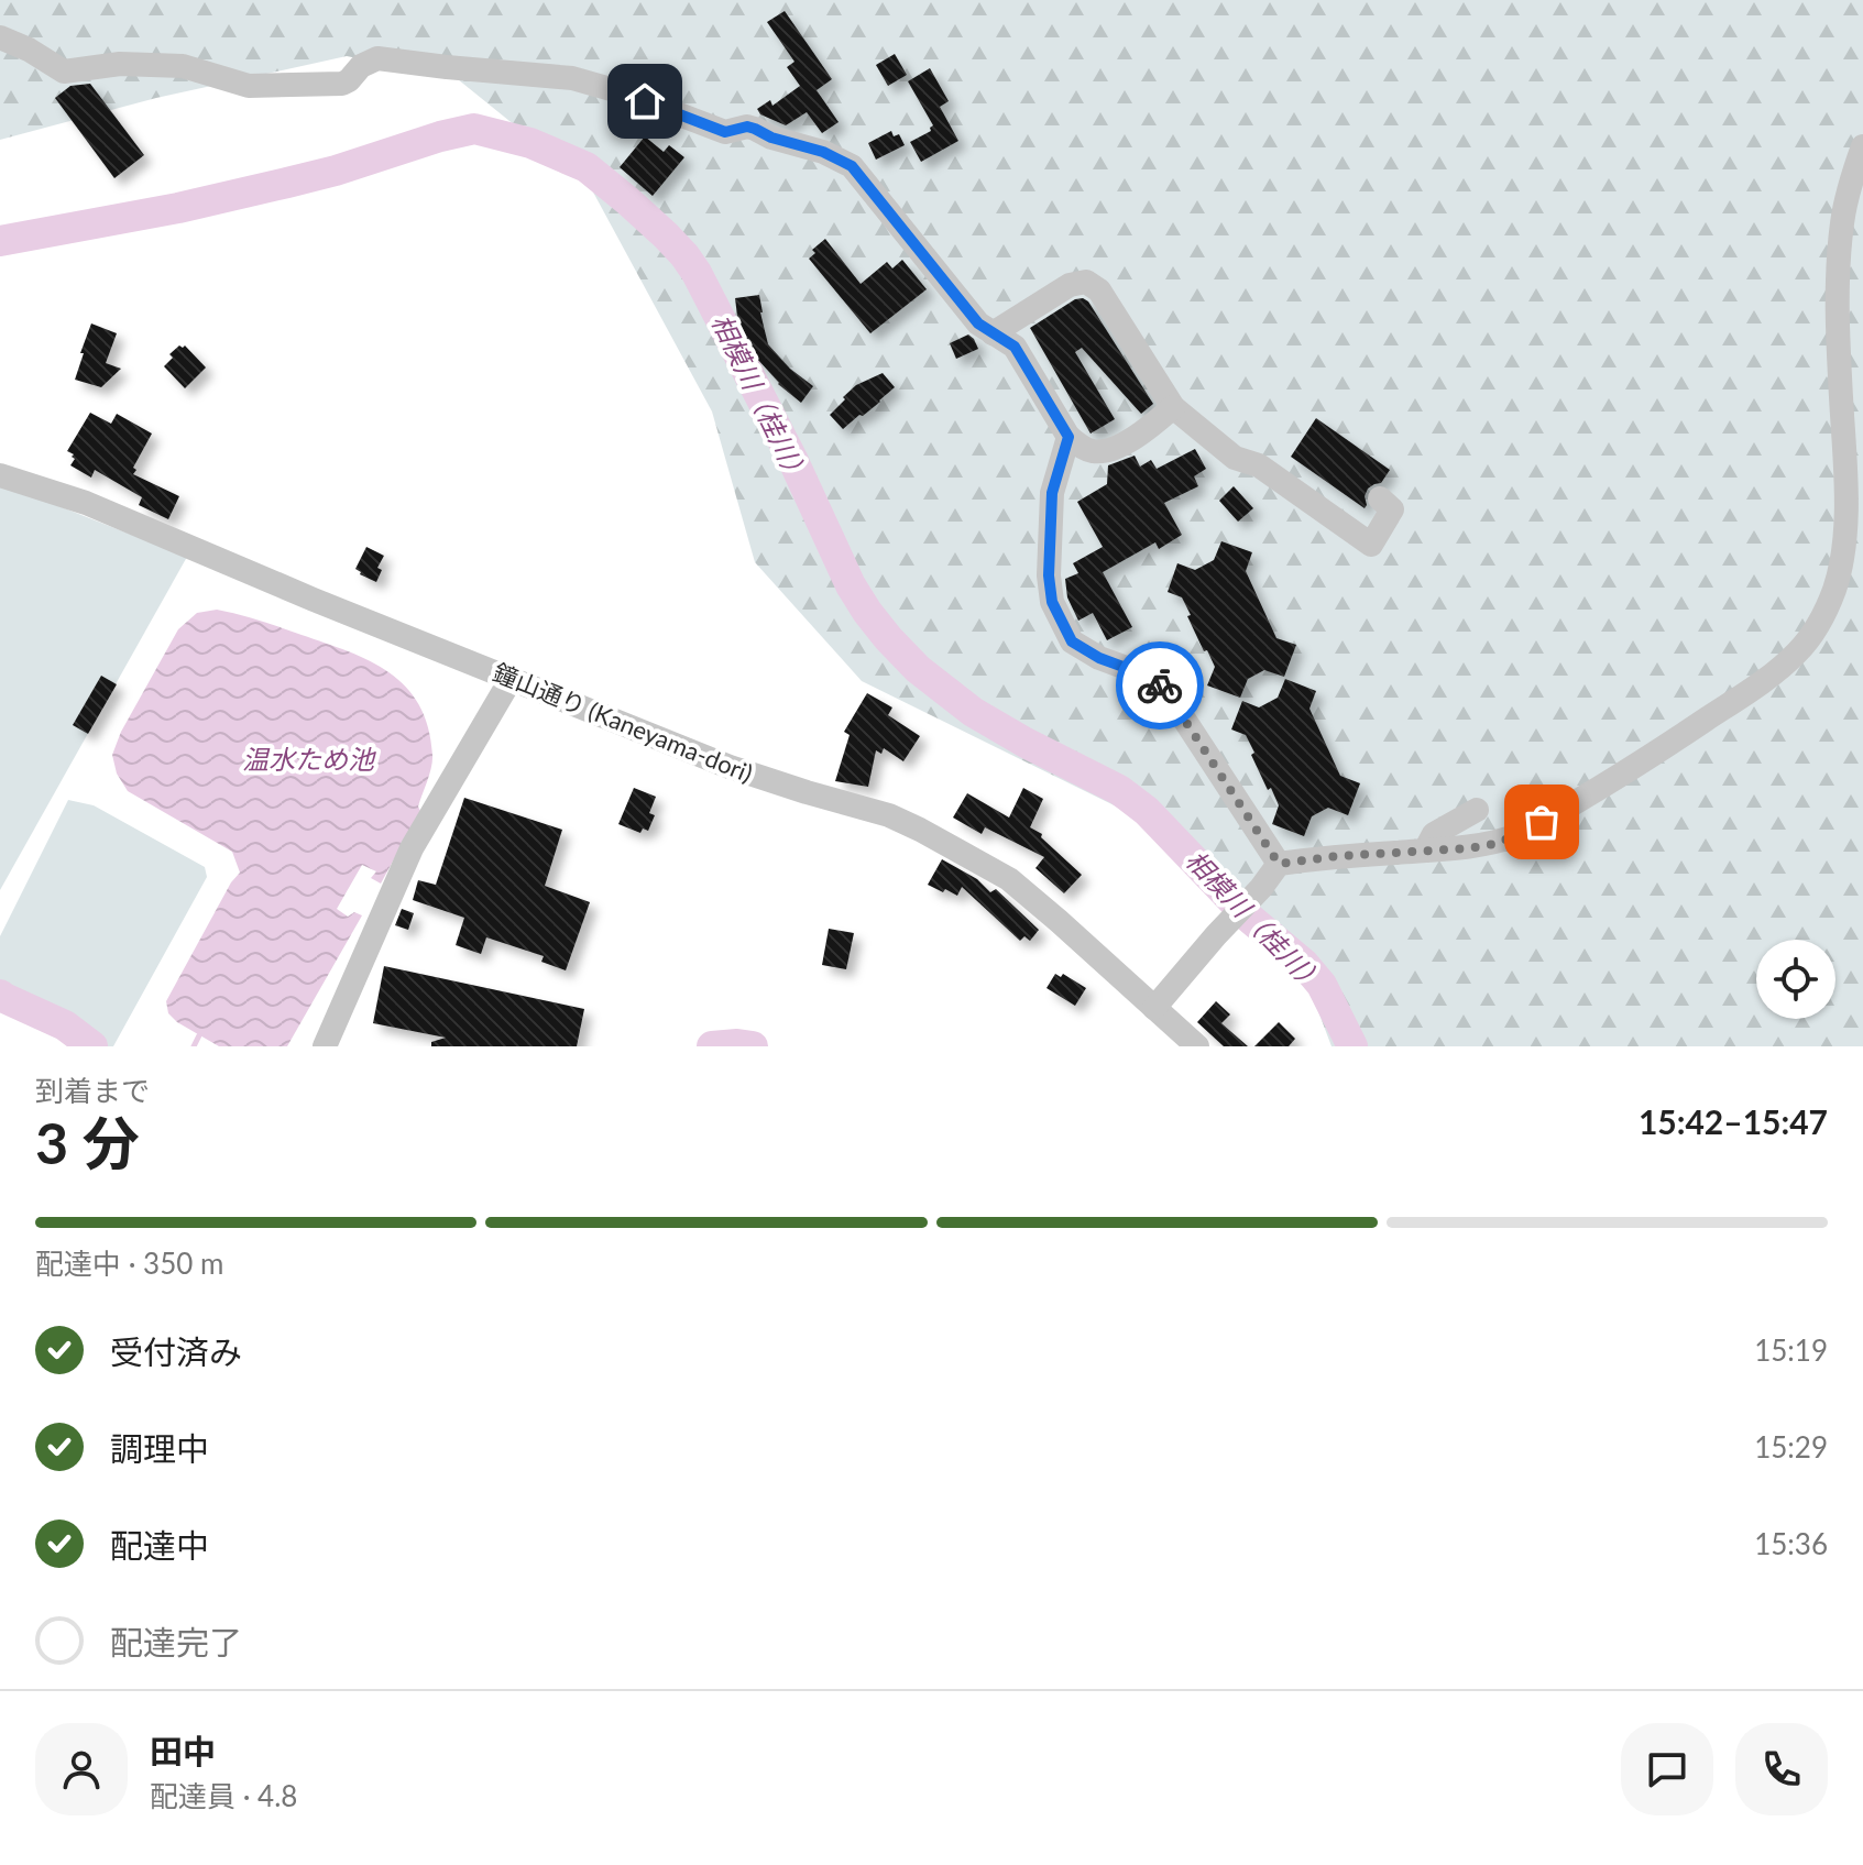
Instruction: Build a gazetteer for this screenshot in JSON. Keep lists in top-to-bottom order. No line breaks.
{"streets":{"street":["鐘山通り (Kaneyama-dori)"]},"water":["相模川（桂川）","温水ため池"],"page":{"heading":["3 分","到着まで","15:42–15:47"],"panel":["田中","配達員 · 4.8"],"bar":"配達中 · 350 m","list":[["受付済み","15:19"],["調理中","15:29"],["配達中","15:36"],"配達完了"]}}
